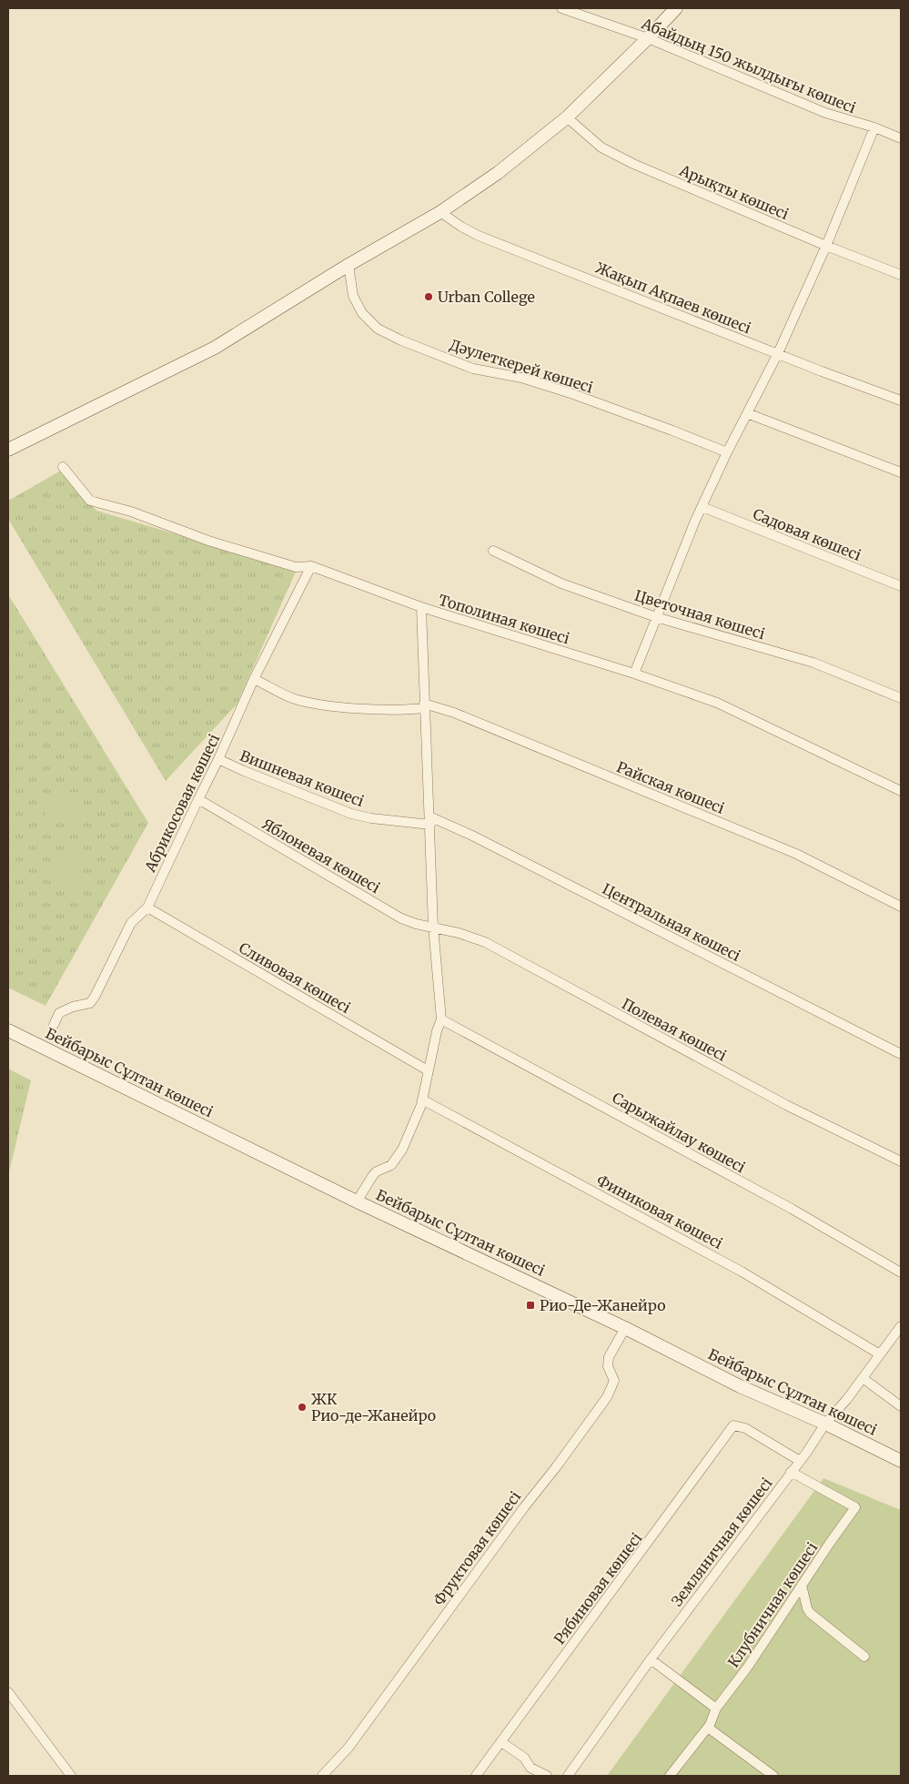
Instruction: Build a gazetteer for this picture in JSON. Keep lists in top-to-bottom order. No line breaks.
{"streets":{"street":["Абайдың 150 жылдығы көшесі","Арықты көшесі","Жақып Ақпаев көшесі","Дәулеткерей көшесі","Садовая көшесі","Цветочная көшесі","Тополиная көшесі","Вишневая көшесі","Райская көшесі","Абрикосовая көшесі","Яблоневая көшесі","Центральная көшесі","Сливовая көшесі","Полевая көшесі","Бейбарыс Сұлтан көшесі","Сарыжайлау көшесі","Финиковая көшесі","Земляничная көшесі","Фруктовая көшесі","Рябиновая көшесі","Клубничная көшесі"]},"crossings":[["Тополиная көшесі","Абрикосовая көшесі"],["Вишневая көшесі","Абрикосовая көшесі"],["Вишневая көшесі","Центральная көшесі"],["Абрикосовая көшесі","Яблоневая көшесі"],["Абрикосовая көшесі","Сливовая көшесі"],["Яблоневая көшесі","Полевая көшесі"],["Бейбарыс Сұлтан көшесі","Земляничная көшесі"],["Бейбарыс Сұлтан көшесі","Фруктовая көшесі"],["Финиковая көшесі","Земляничная көшесі"],["Земляничная көшесі","Рябиновая көшесі"],["Земляничная көшесі","Клубничная көшесі"]],"places":{"other":["Urban College","ЖК Рио-де-Жанейро"],"transit":["Рио-Де-Жанейро"]}}
